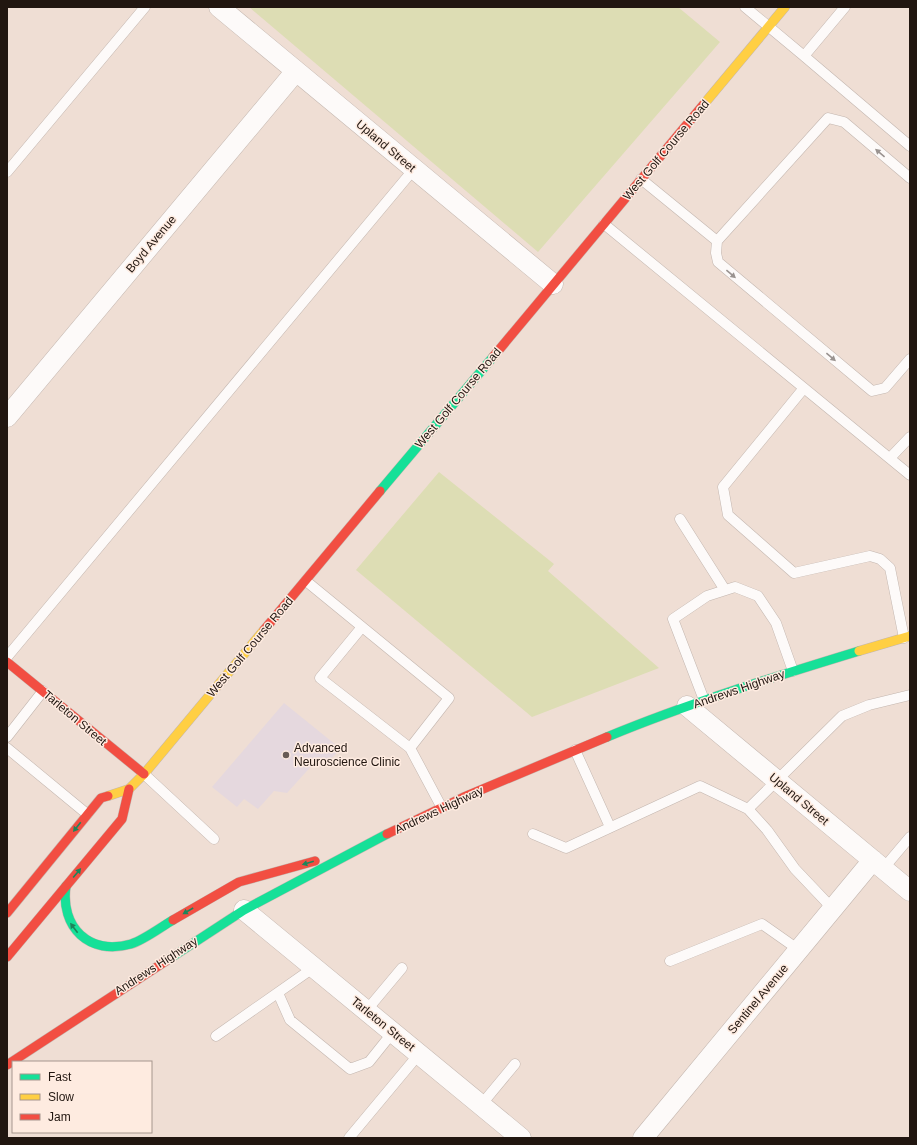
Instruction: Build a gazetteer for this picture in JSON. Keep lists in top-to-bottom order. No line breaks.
{"streets":{"main road":["West Golf Course Road","Andrews Highway","Tarleton Street"],"street":["Upland Street","Boyd Avenue","Sentinel Avenue"]},"crossings":[["Upland Street","West Golf Course Road"],["Upland Street","Boyd Avenue"],["Upland Street","Andrews Highway"],["Upland Street","Sentinel Avenue"],["West Golf Course Road","Tarleton Street"],["Andrews Highway","Tarleton Street"]],"places":["Advanced Neuroscience Clinic"],"legend":["Fast","Slow","Jam"]}
